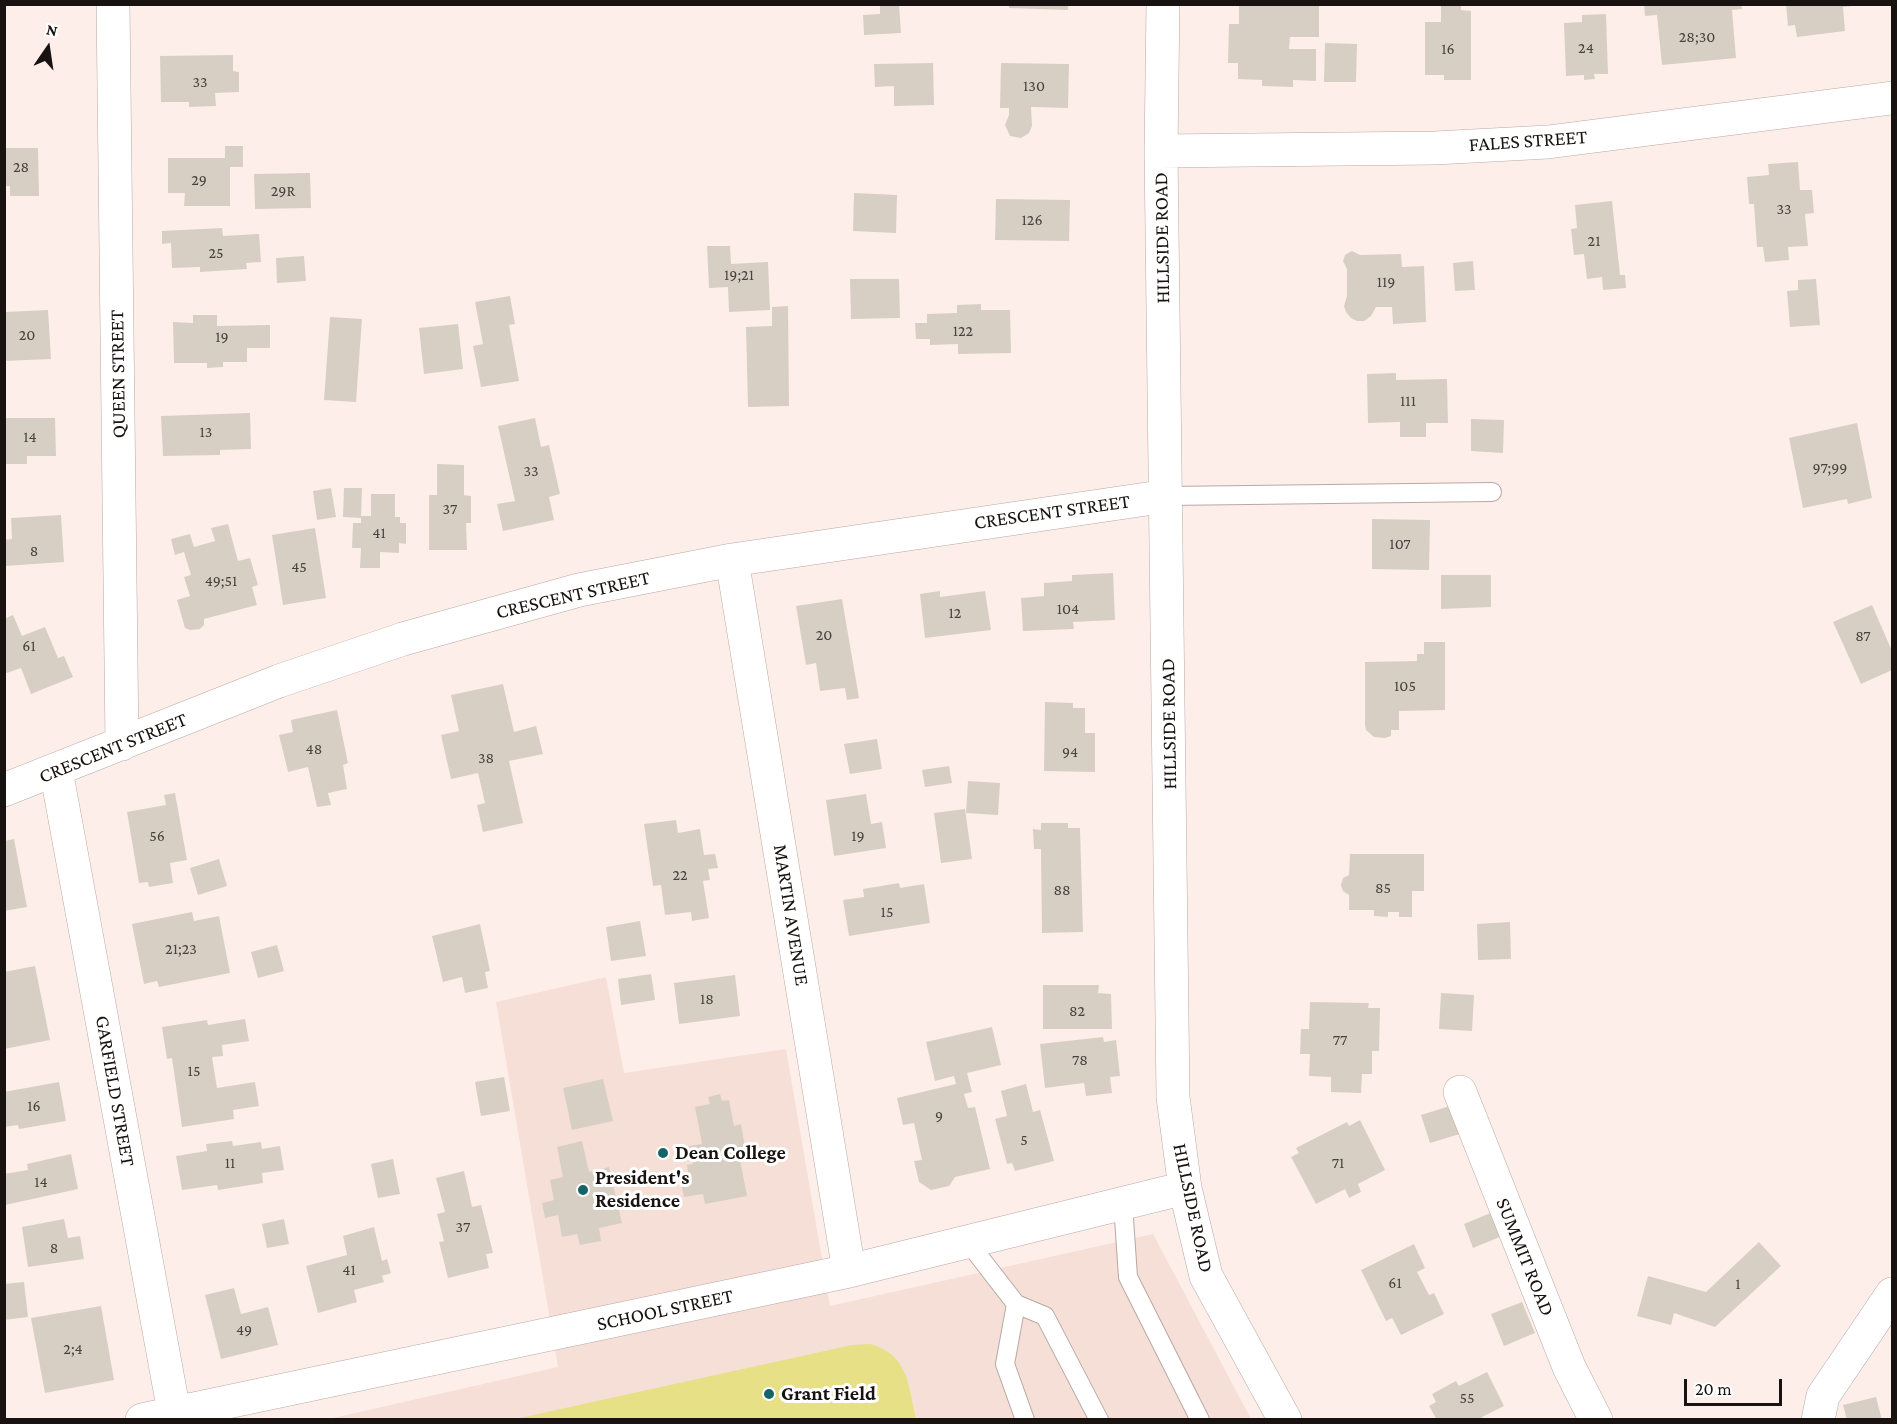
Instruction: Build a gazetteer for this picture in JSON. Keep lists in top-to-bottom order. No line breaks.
{"streets":{"street":["FALES STREET","HILLSIDE ROAD","QUEEN STREET","CRESCENT STREET","MARTIN AVENUE","GARFIELD STREET","SUMMIT ROAD","SCHOOL STREET"]},"crossings":[["FALES STREET","HILLSIDE ROAD"],["HILLSIDE ROAD","CRESCENT STREET"],["HILLSIDE ROAD","SCHOOL STREET"],["QUEEN STREET","CRESCENT STREET"],["CRESCENT STREET","MARTIN AVENUE"],["CRESCENT STREET","GARFIELD STREET"],["MARTIN AVENUE","SCHOOL STREET"],["GARFIELD STREET","SCHOOL STREET"]],"places":["Dean College","President's Residence","Grant Field"],"house_numbers":["28;30","24","16","33","130","28","29","29R","33","126","21","25","19;21","119","122","20","19","111","13","14","97;99","33","37","41","107","8","45","49;51","104","12","20","87","61","105","48","94","38","56","19","22","85","88","15","21;23","18","82","77","78","15","16","9","5","11","71","14","37","8","41","61","1","49","2;4","55"],"scale_bar":"20 m","north":"top"}
